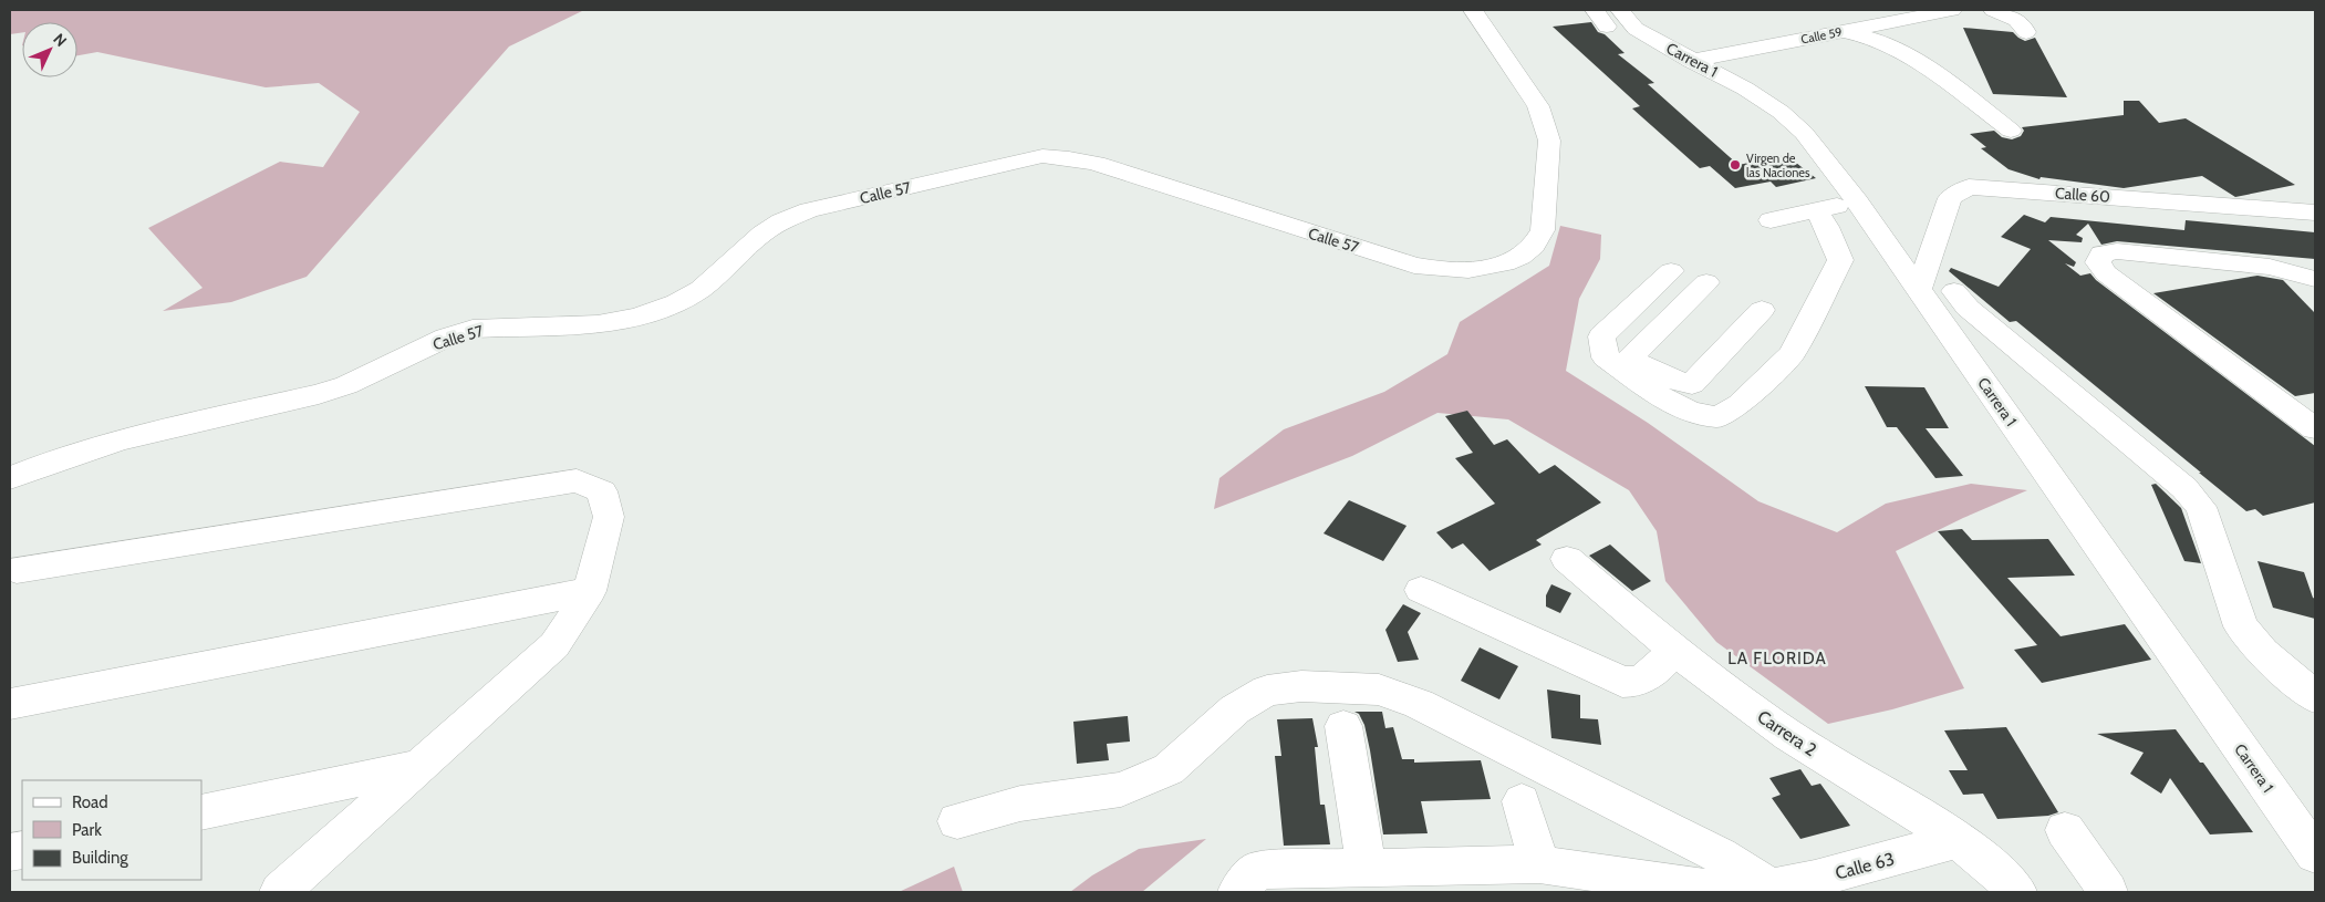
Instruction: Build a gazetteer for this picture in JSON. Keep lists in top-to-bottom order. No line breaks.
{"streets":{"street":["Calle 59","Carrera 1","Calle 57","Calle 60","Carrera 2","Calle 63"]},"crossings":[["Calle 59","Carrera 1"],["Carrera 1","Calle 60"],["Carrera 2","Calle 63"]],"districts":["LA FLORIDA"],"places":["Virgen de las Naciones"],"legend":["Road","Park","Building"],"north":"top right"}
